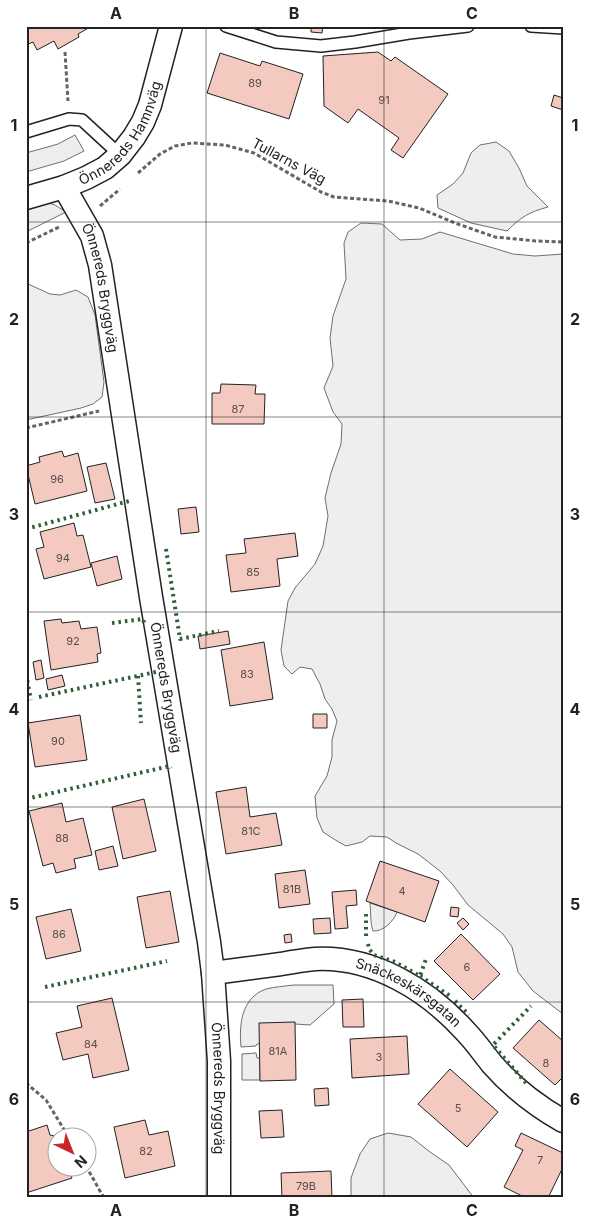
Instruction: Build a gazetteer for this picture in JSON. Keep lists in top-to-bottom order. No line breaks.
{"streets":{"street":["Önnereds Hamnväg","Önnereds Bryggväg","Snäckeskärsgatan"],"path":["Tullarns Väg"]},"crossings":[["Önnereds Hamnväg","Önnereds Bryggväg"],["Önnereds Bryggväg","Snäckeskärsgatan"]],"house_numbers":["89","91","87","96","94","85","92","83","90","81C","88","81B","4","86","6","84","81A","3","8","5","82","7","79B"],"north":"bottom right","grid":{"columns":["A","B","C"],"rows":["1","2","3","4","5","6"]}}
